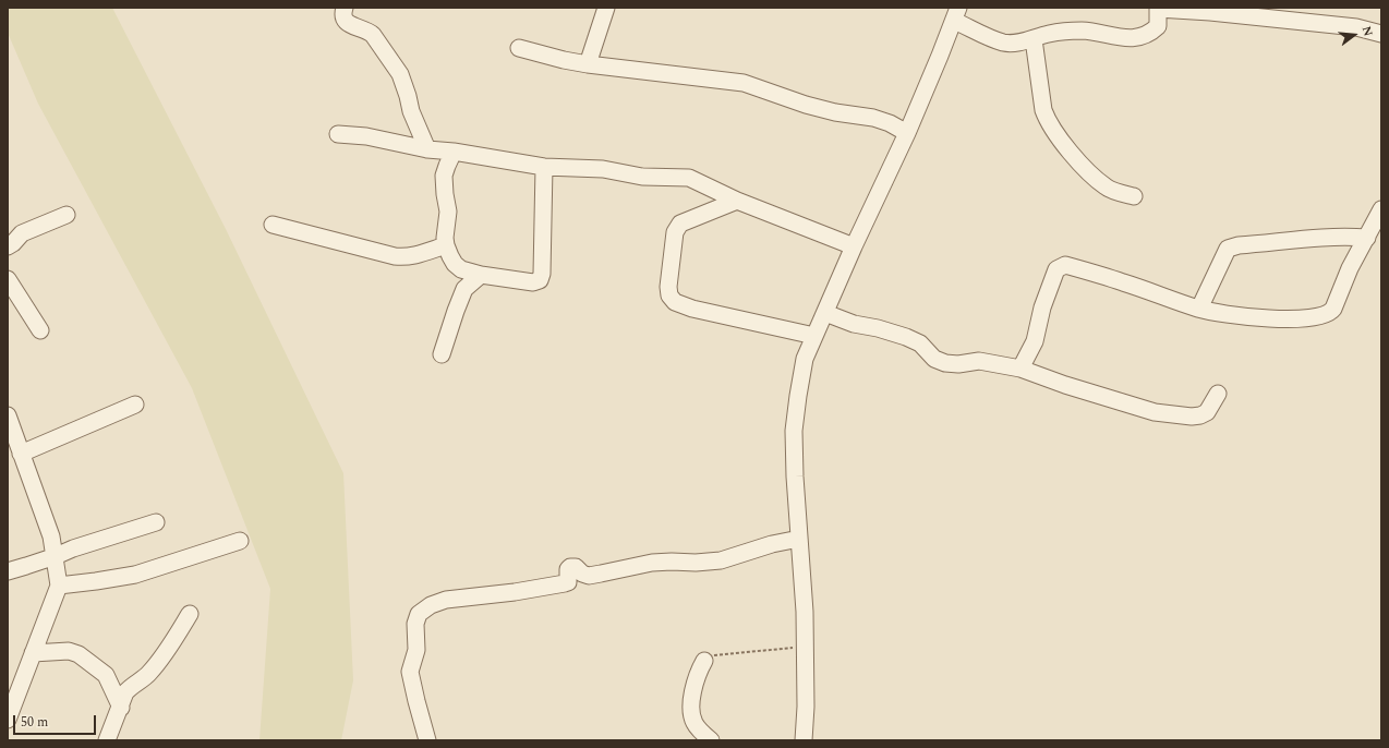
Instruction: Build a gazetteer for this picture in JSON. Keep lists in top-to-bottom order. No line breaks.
{"scale_bar":"50 m","north":"right"}
